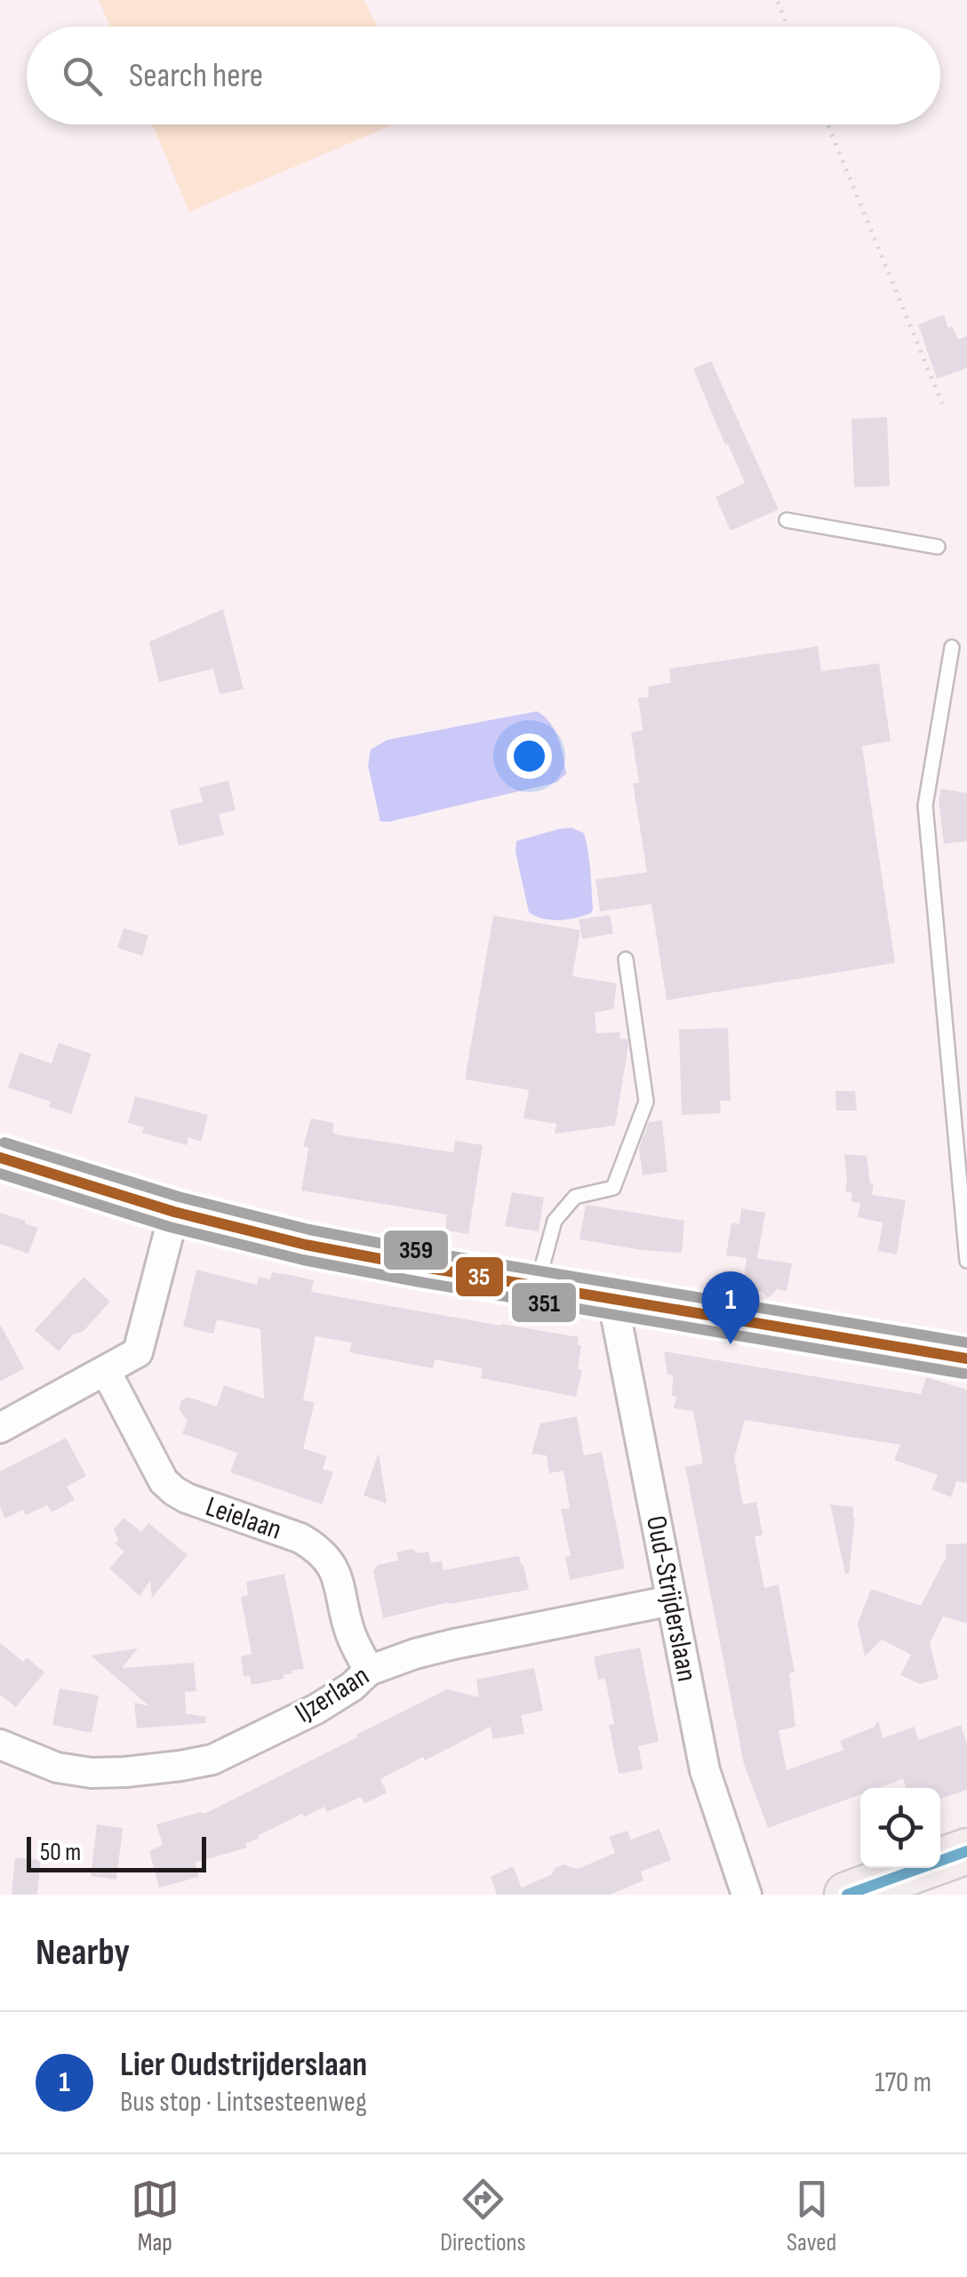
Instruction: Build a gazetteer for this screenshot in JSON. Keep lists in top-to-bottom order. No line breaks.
{"streets":{"street":["Leielaan","Oud-Strijderslaan","IJzerlaan"]},"crossings":[["Leielaan","IJzerlaan"],["Oud-Strijderslaan","IJzerlaan"]],"lines":["transit line 359","transit line 35","transit line 351"],"scale_bar":"50 m","page":{"search":"Search here","pins":"1","scale":"50 m","heading":"Nearby","list":[{"mark":"1","name":"Lier Oudstrijderslaan","note":"Bus stop · Lintsesteenweg","value":"170 m"}],"nav":["Map","Directions","Saved"]}}
